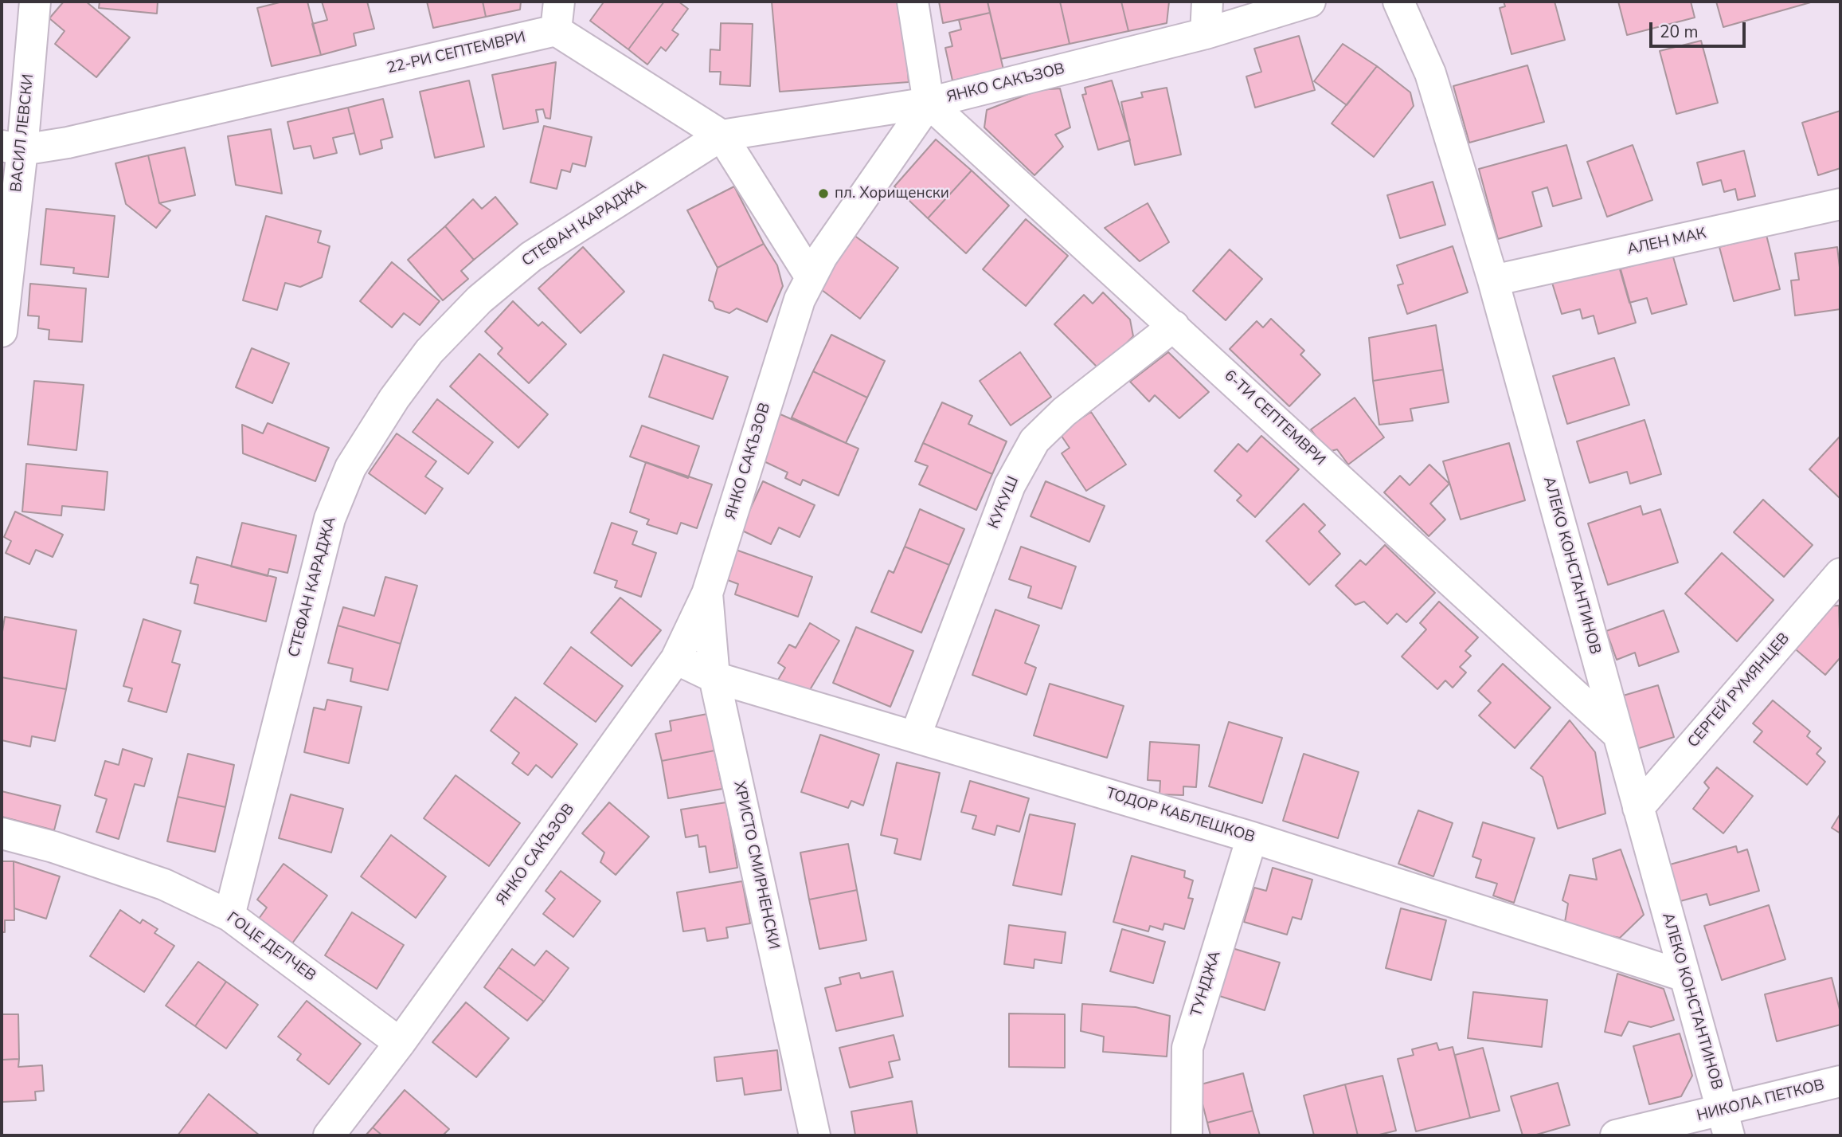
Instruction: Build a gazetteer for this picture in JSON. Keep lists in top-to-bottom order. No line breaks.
{"streets":{"street":["22-РИ СЕПТЕМВРИ","ЯНКО САКЪЗОВ","ВАСИЛ ЛЕВСКИ","СТЕФАН КАРАДЖА","АЛЕН МАК","6-ТИ СЕПТЕМВРИ","КУКУШ","АЛЕКО КОНСТАНТИНОВ","СЕРГЕЙ РУМЯНЦЕВ","ТОДОР КАБЛЕШКОВ","ХРИСТО СМИРНЕНСКИ","ГОЦЕ ДЕЛЧЕВ","ТУНДЖА","НИКОЛА ПЕТКОВ"]},"crossings":[["22-РИ СЕПТЕМВРИ","ЯНКО САКЪЗОВ"],["22-РИ СЕПТЕМВРИ","ВАСИЛ ЛЕВСКИ"],["22-РИ СЕПТЕМВРИ","СТЕФАН КАРАДЖА"],["ЯНКО САКЪЗОВ","СТЕФАН КАРАДЖА"],["ЯНКО САКЪЗОВ","6-ТИ СЕПТЕМВРИ"],["ЯНКО САКЪЗОВ","ТОДОР КАБЛЕШКОВ"],["ЯНКО САКЪЗОВ","ХРИСТО СМИРНЕНСКИ"],["ЯНКО САКЪЗОВ","ГОЦЕ ДЕЛЧЕВ"],["СТЕФАН КАРАДЖА","6-ТИ СЕПТЕМВРИ"],["СТЕФАН КАРАДЖА","ГОЦЕ ДЕЛЧЕВ"],["АЛЕН МАК","АЛЕКО КОНСТАНТИНОВ"],["6-ТИ СЕПТЕМВРИ","КУКУШ"],["6-ТИ СЕПТЕМВРИ","АЛЕКО КОНСТАНТИНОВ"],["КУКУШ","ТОДОР КАБЛЕШКОВ"],["АЛЕКО КОНСТАНТИНОВ","СЕРГЕЙ РУМЯНЦЕВ"],["АЛЕКО КОНСТАНТИНОВ","ТОДОР КАБЛЕШКОВ"],["АЛЕКО КОНСТАНТИНОВ","НИКОЛА ПЕТКОВ"],["ТОДОР КАБЛЕШКОВ","ХРИСТО СМИРНЕНСКИ"],["ТОДОР КАБЛЕШКОВ","ТУНДЖА"]],"places":["пл. Хорищенски"],"scale_bar":"20 m"}
